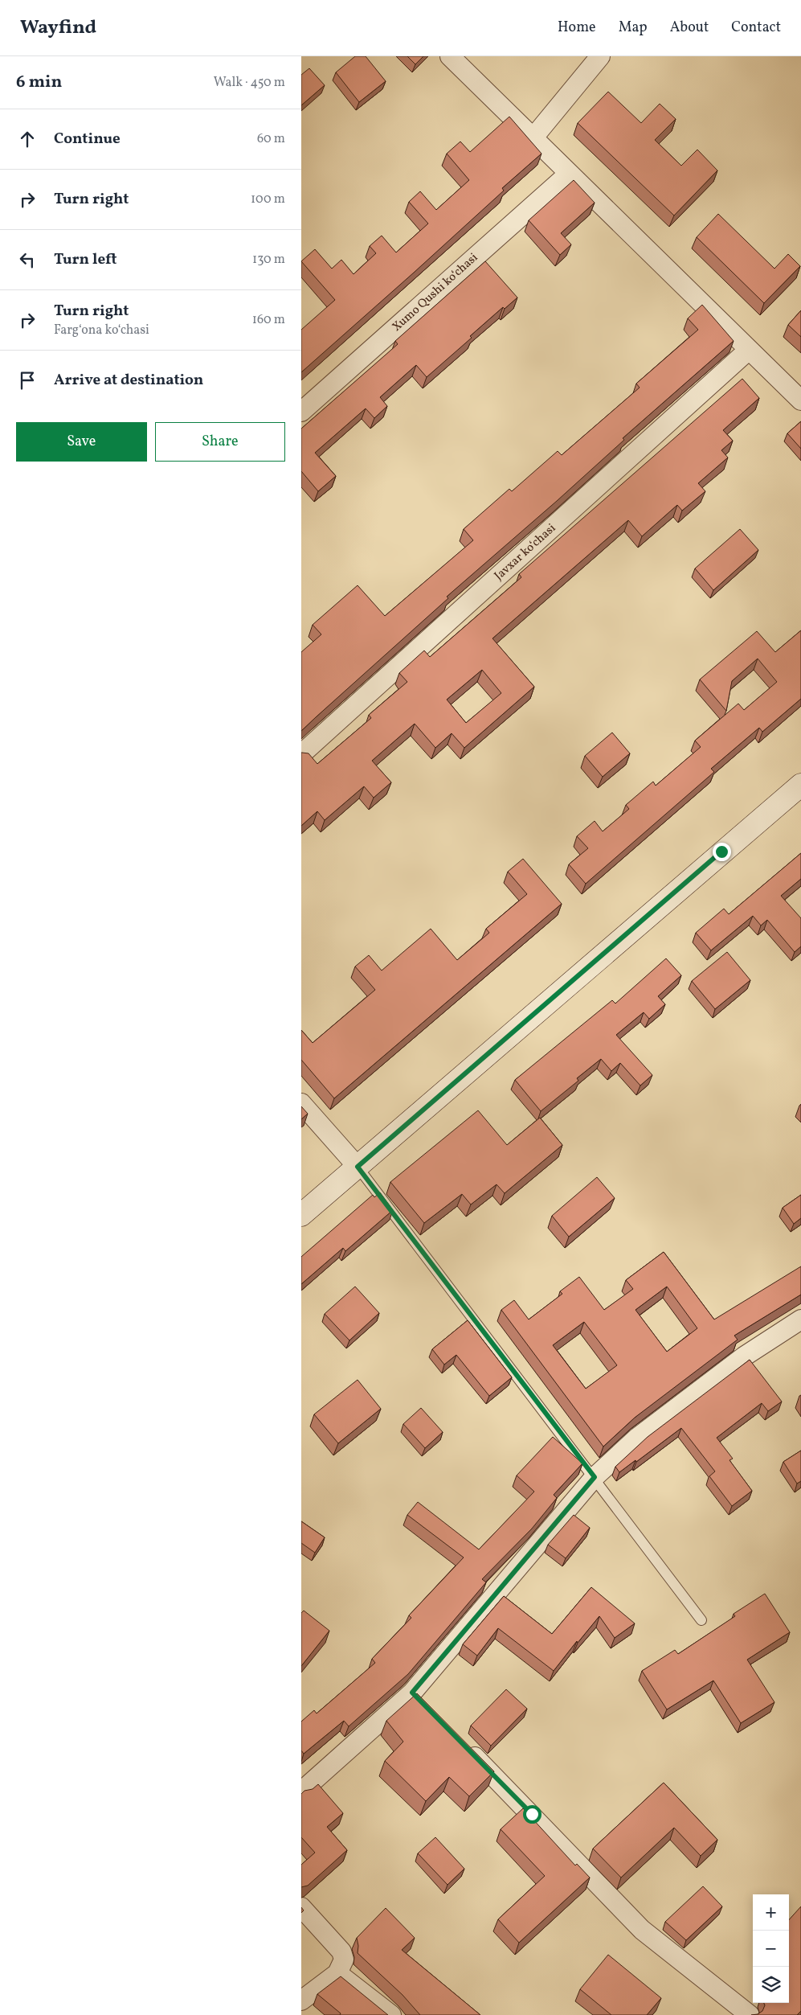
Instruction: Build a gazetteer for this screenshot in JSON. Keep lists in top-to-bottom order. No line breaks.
{"streets":{"street":["Xumo Qushi koʻchasi","Javxar koʻchasi"]},"page":{"header":"Wayfind","nav":["Home","Map","About","Contact"],"heading":["6 min","Walk · 450 m"],"list":[["Continue","60 m"],["Turn right","100 m"],["Turn left","130 m"],["Turn right","Fargʻona koʻchasi","160 m"],"Arrive at destination"],"buttons":["Save","Share"],"map_buttons":["+","−"]}}
